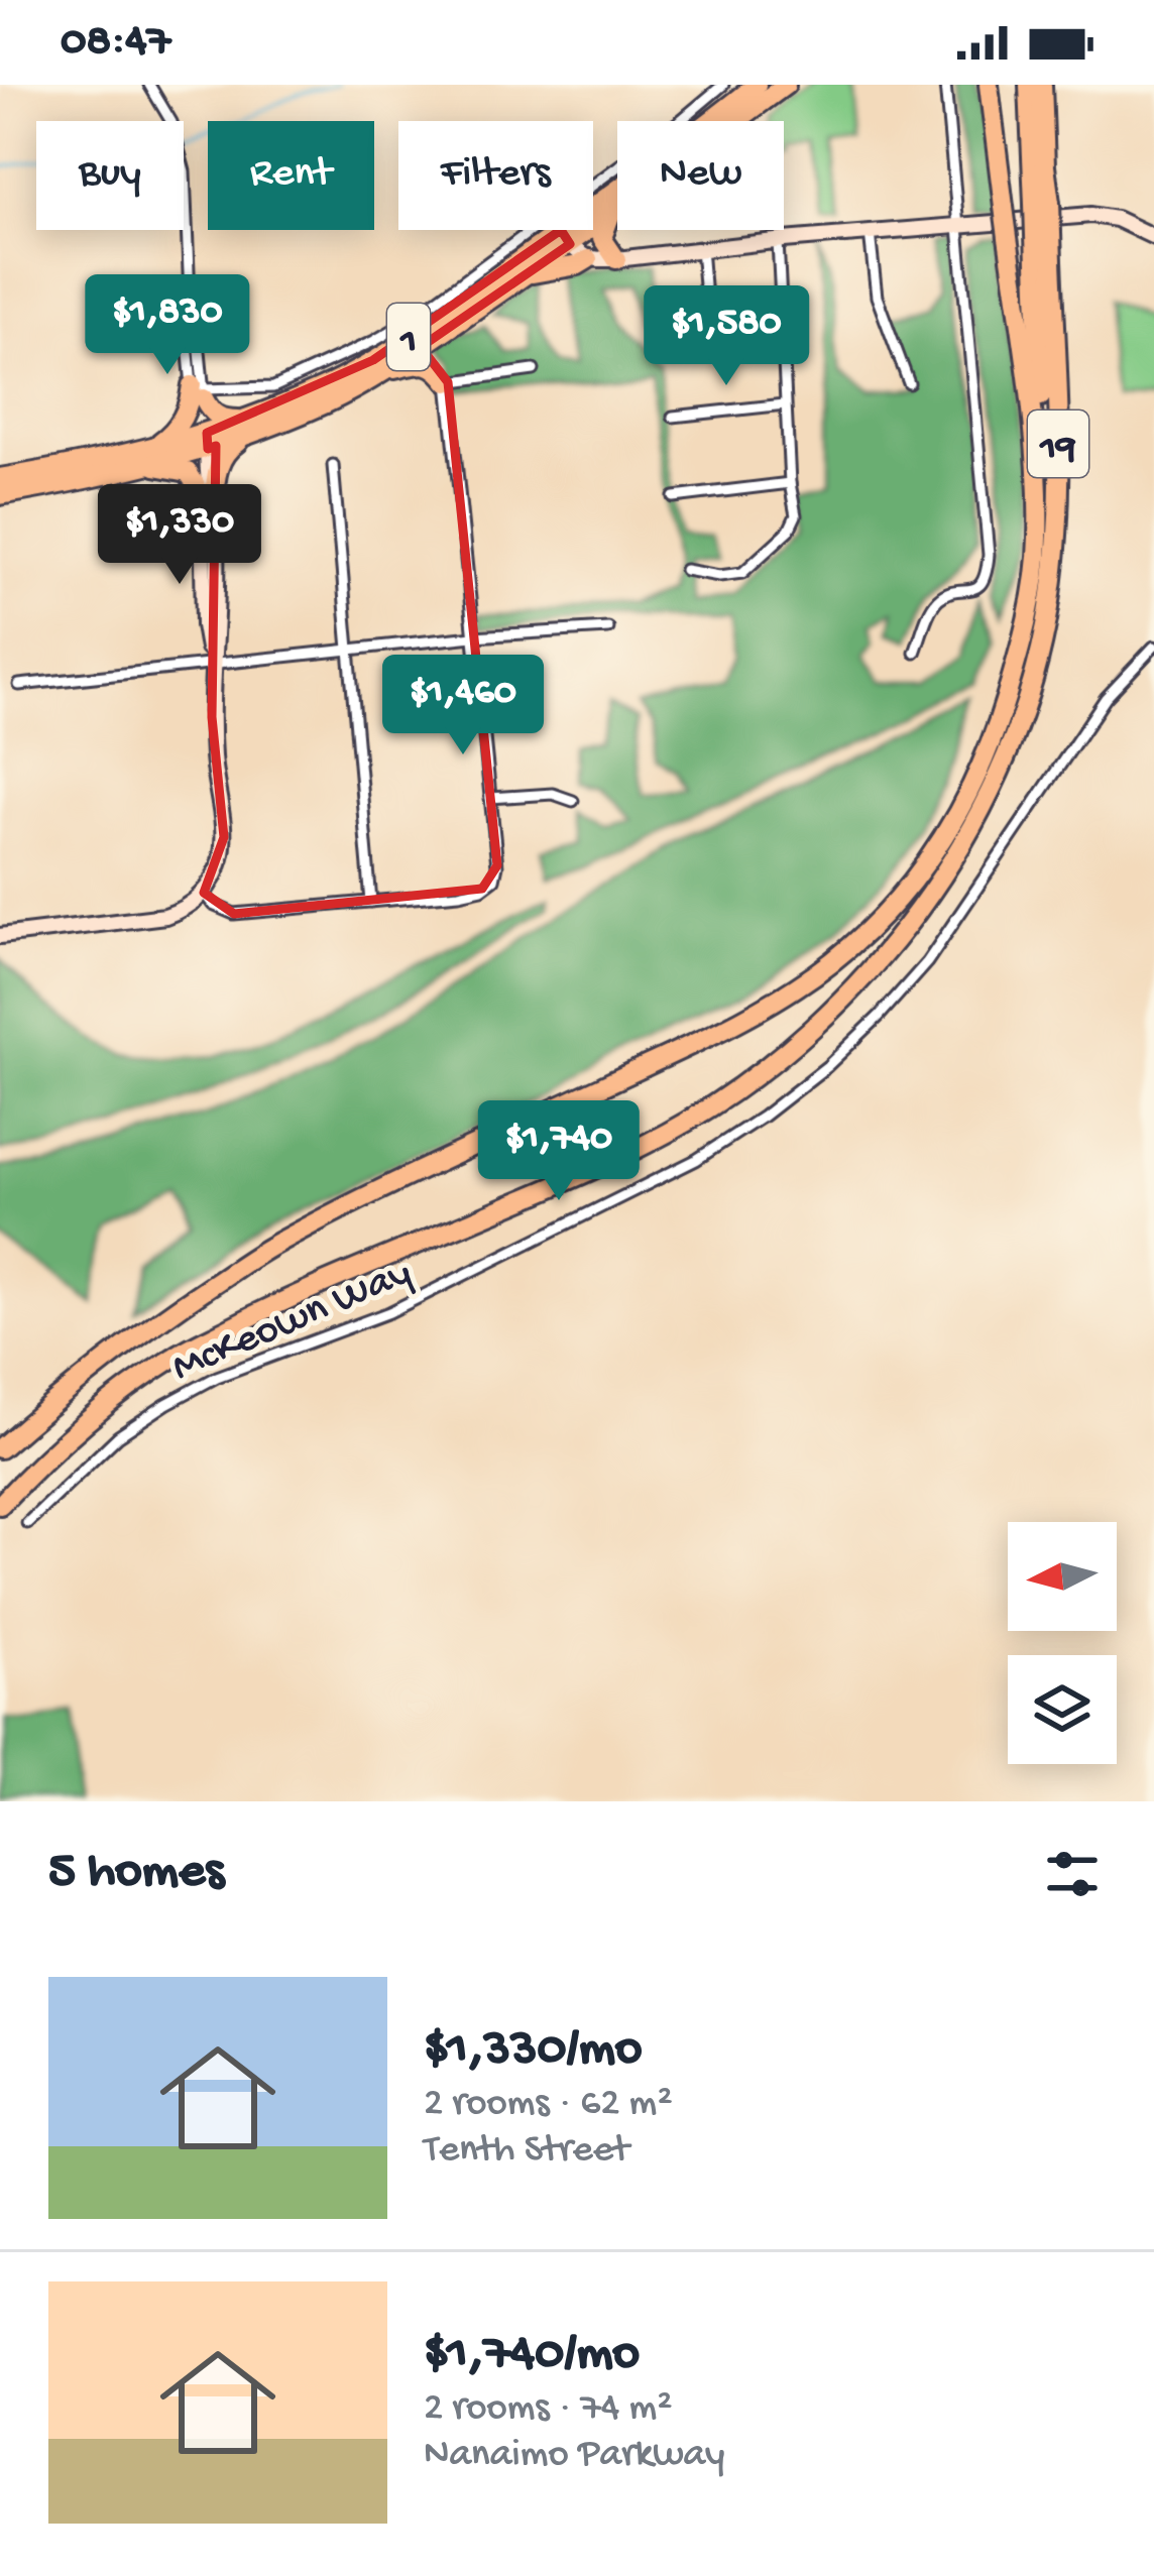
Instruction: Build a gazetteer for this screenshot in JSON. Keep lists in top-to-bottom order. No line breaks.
{"streets":{"highway":["1","19"],"street":["McKeown Way"]},"north":"left","page":{"status":"08:47","chip":["Buy","Rent","Filters","New"],"price":["$1,830","$1,580","$1,330","$1,460","$1,740"],"heading":"5 homes","list":[{"name":"$1,330/mo","note":"2 rooms · 62 m² · Tenth Street"},{"name":"$1,740/mo","note":"2 rooms · 74 m² · Nanaimo Parkway"}]}}
